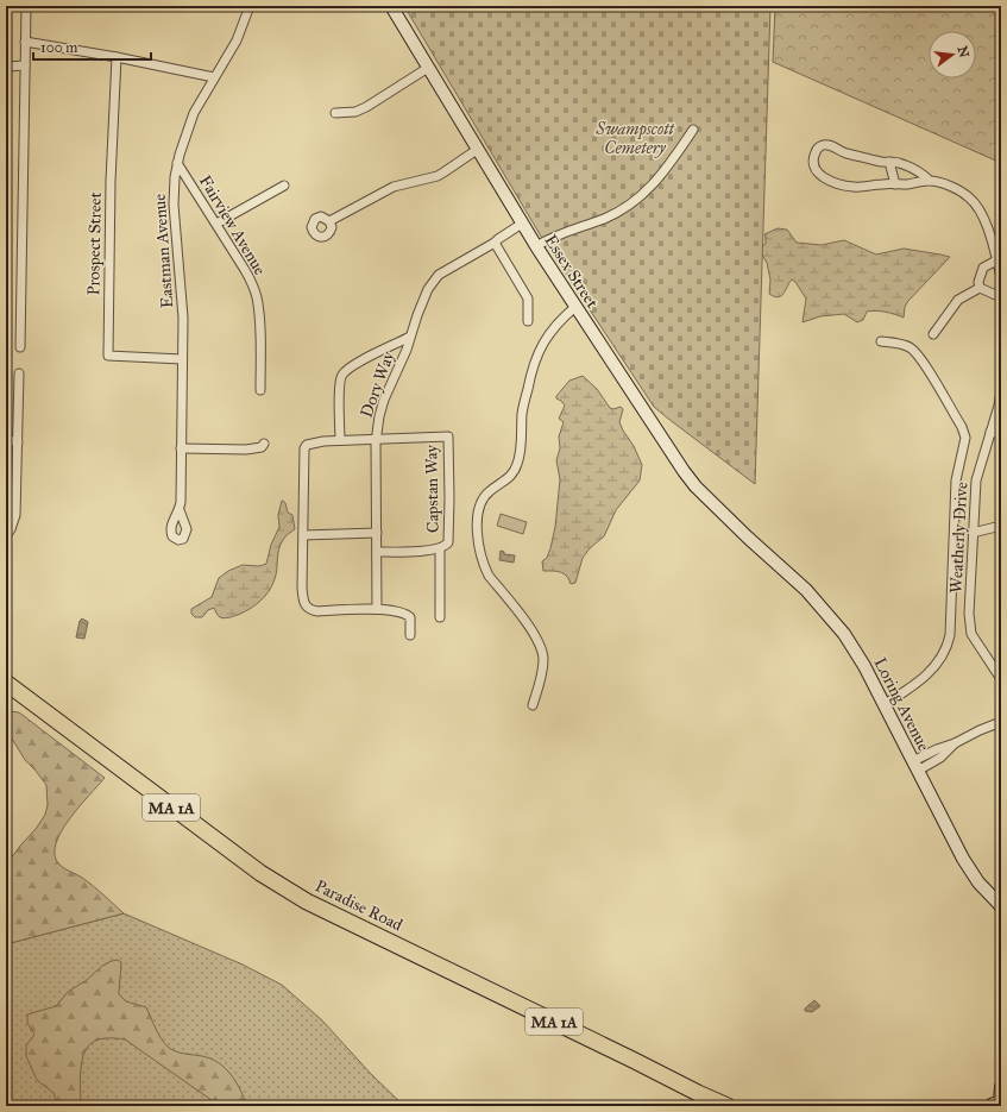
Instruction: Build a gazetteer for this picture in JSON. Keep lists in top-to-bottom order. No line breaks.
{"streets":{"highway":["MA 1A","Paradise Road"],"main road":["Essex Street","Loring Avenue"],"street":["Fairview Avenue","Prospect Street","Eastman Avenue","Dory Way","Capstan Way","Weatherly Drive"]},"crossings":[["Fairview Avenue","Eastman Avenue"],["Prospect Street","Eastman Avenue"],["Essex Street","Dory Way"],["Essex Street","Loring Avenue"],["Dory Way","Capstan Way"]],"parks":["Swampscott Cemetery"],"scale_bar":"100 m","north":"right"}
